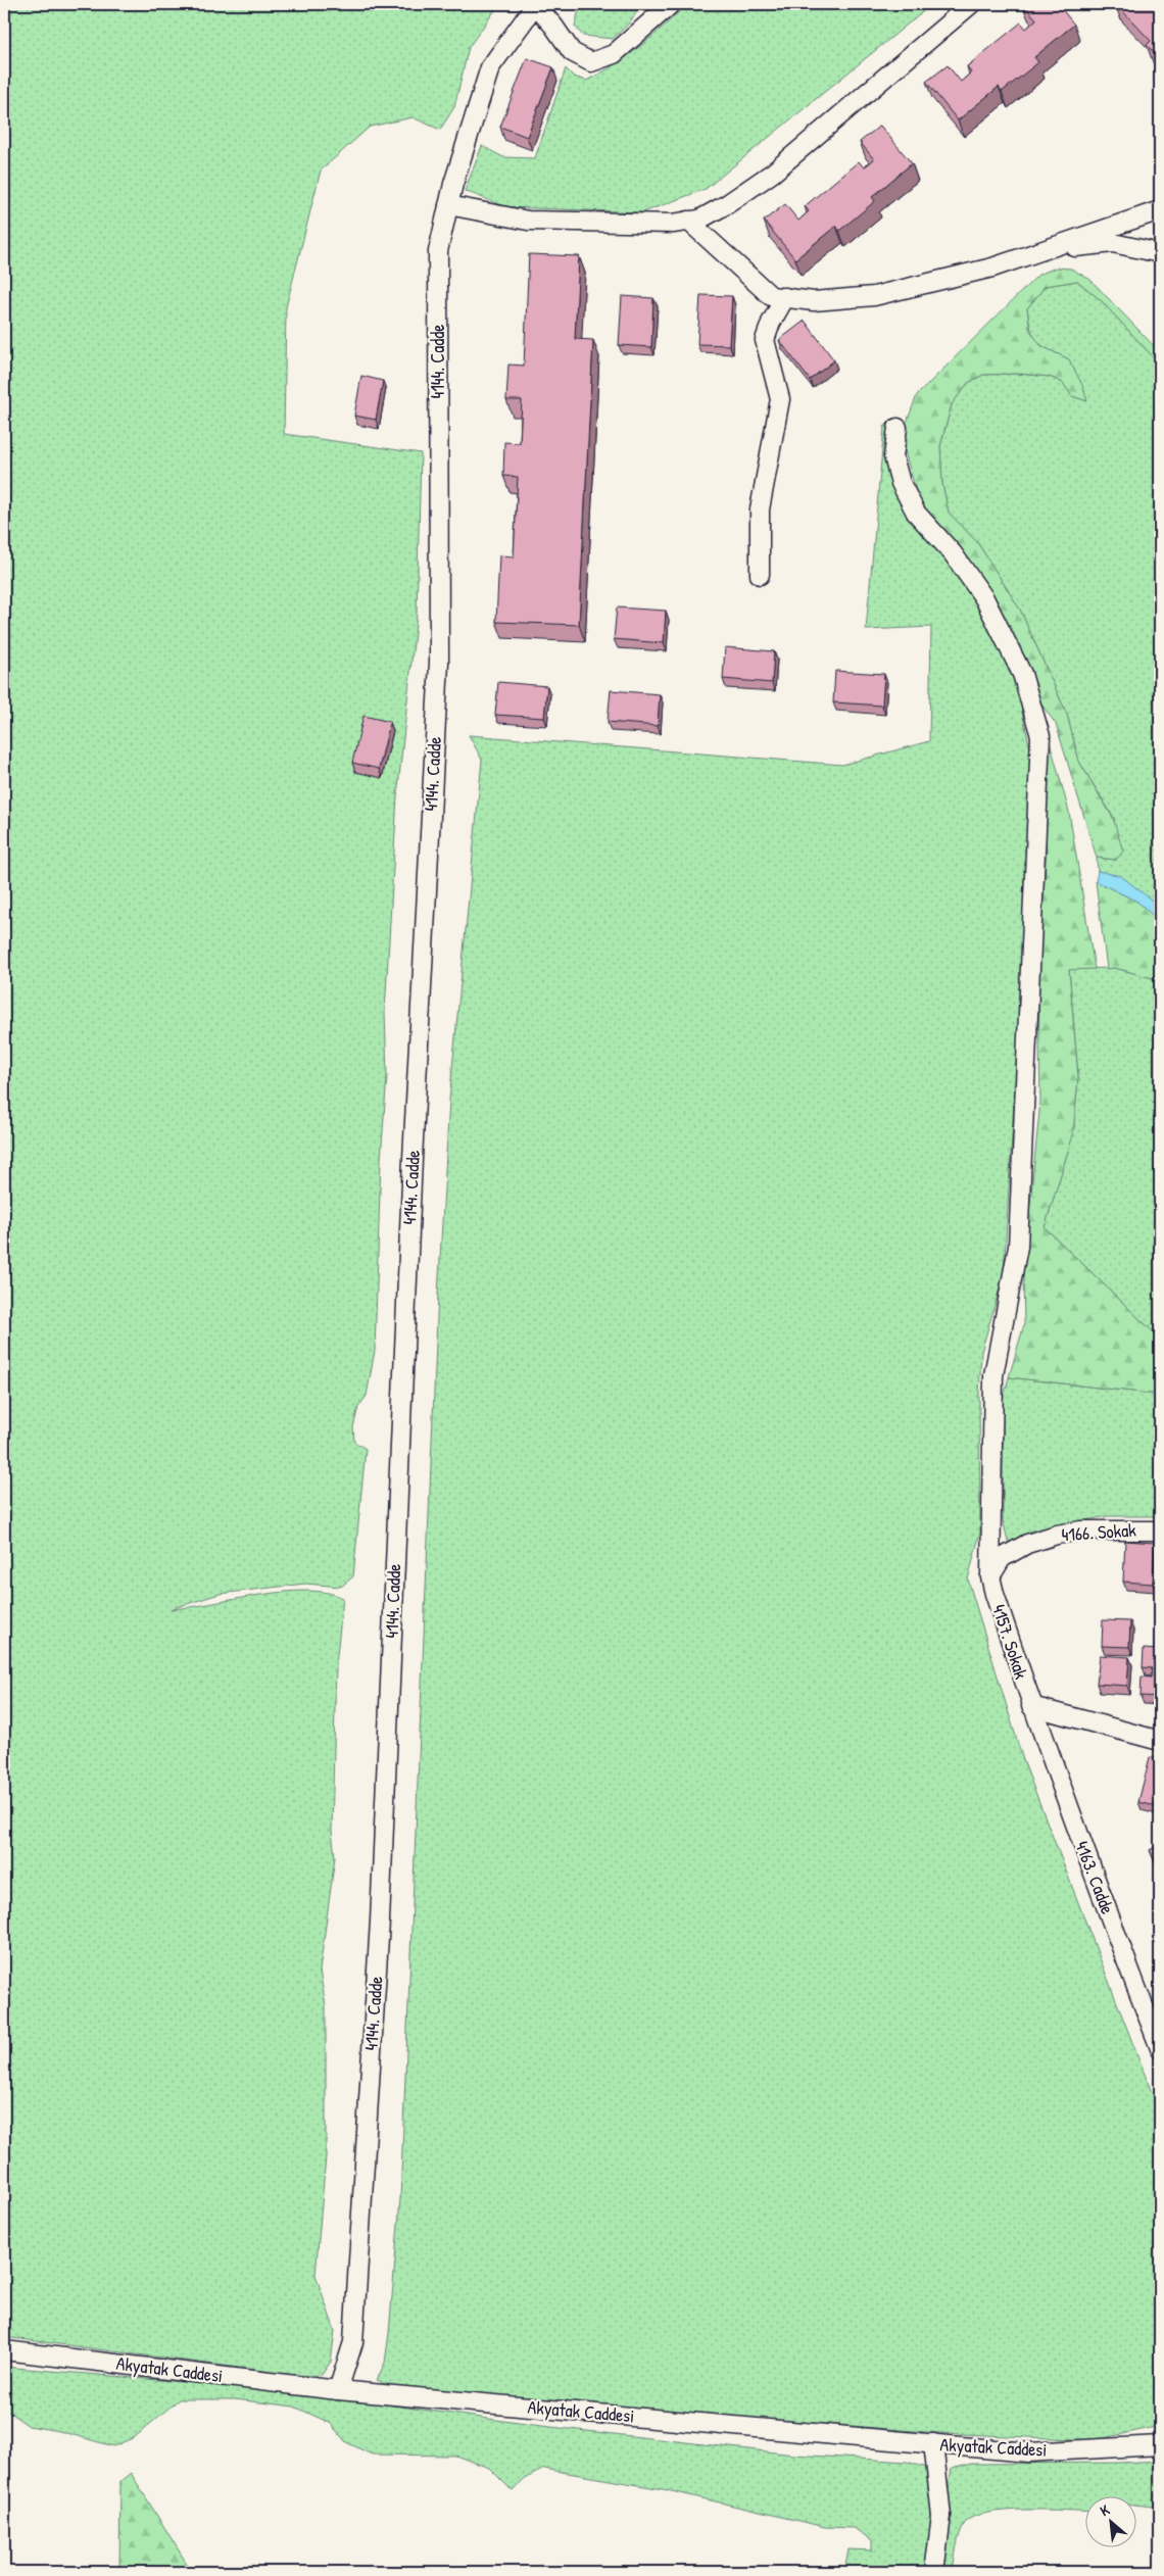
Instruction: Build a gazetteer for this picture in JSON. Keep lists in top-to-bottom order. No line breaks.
{"streets":{"street":["4144. Cadde","4166. Sokak","4157. Sokak","4163. Cadde","Akyatak Caddesi"]},"crossings":[["4144. Cadde","Akyatak Caddesi"],["4166. Sokak","4157. Sokak"],["4157. Sokak","4163. Cadde"]],"north":"top left"}
